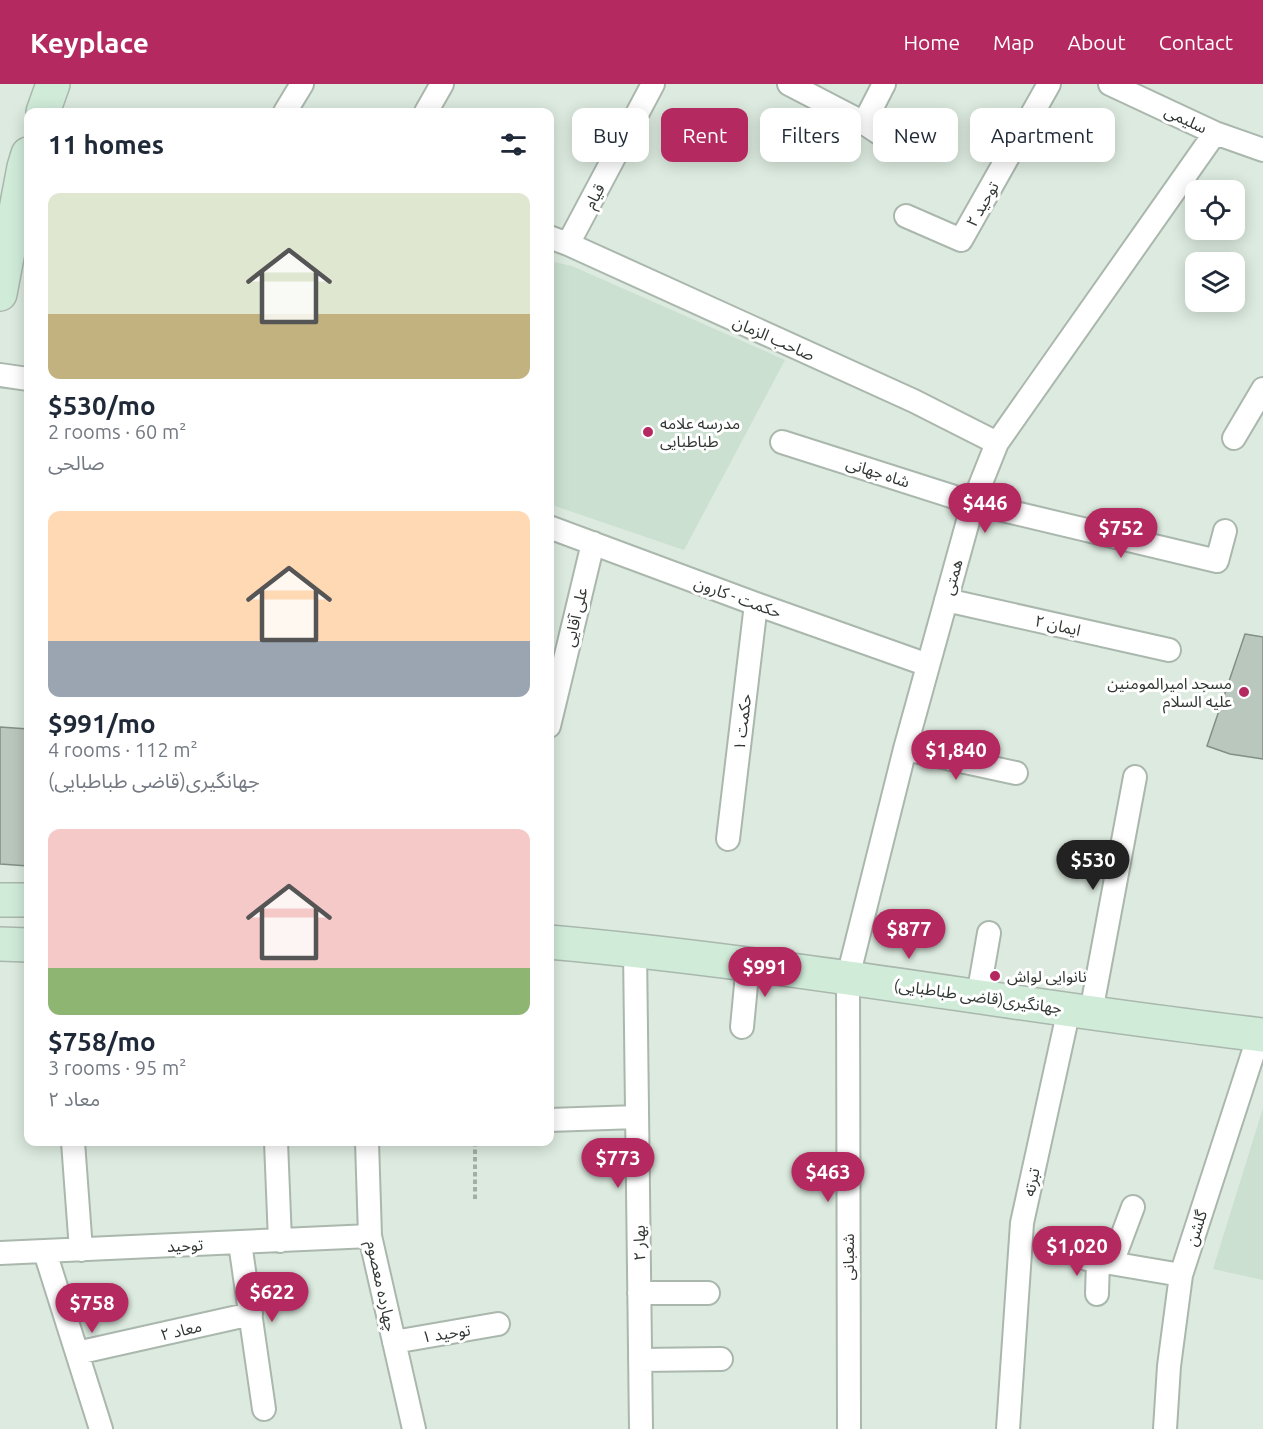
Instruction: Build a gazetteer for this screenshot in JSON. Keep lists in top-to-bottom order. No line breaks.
{"streets":{"street":["سلیمی","قیام","توحید ۲","صاحب الزمان","شاه جهانی","همتی","حکمت - کارون","علی آقایی","ایمان ۲","حکمت ۱","جهانگیری(قاضی طباطبایی)","تبرته","گلشن","بهار ۲","توحید","شعبانی","چهارده معصوم","معاد ۲","توحید ۱"]},"crossings":[["سلیمی","همتی"],["قیام","صاحب الزمان"],["صاحب الزمان","همتی"],["شاه جهانی","همتی"],["همتی","حکمت - کارون"],["همتی","ایمان ۲"],["همتی","جهانگیری(قاضی طباطبایی)"],["همتی","شعبانی"],["حکمت - کارون","علی آقایی"],["حکمت - کارون","حکمت ۱"],["جهانگیری(قاضی طباطبایی)","تبرته"],["جهانگیری(قاضی طباطبایی)","گلشن"],["جهانگیری(قاضی طباطبایی)","بهار ۲"],["جهانگیری(قاضی طباطبایی)","شعبانی"],["توحید","چهارده معصوم"],["چهارده معصوم","توحید ۱"]],"places":["مدرسه علامه طباطبایی","مسجد امیرالمومنین علیه السلام","نانوایی لواش"],"page":{"header":"Keyplace","nav":["Home","Map","About","Contact"],"chip":["Buy","Rent","Filters","New","Apartment"],"heading":"11 homes","list":[{"name":"$530/mo","note":"2 rooms · 60 m² · صالحی"},{"name":"$991/mo","note":"4 rooms · 112 m² · جهانگیری(قاضی طباطبایی)"},{"name":"$758/mo","note":"3 rooms · 95 m² · معاد ۲"}],"price":["$446","$752","$1,840","$530","$877","$991","$773","$463","$1,020","$622","$758"]}}
